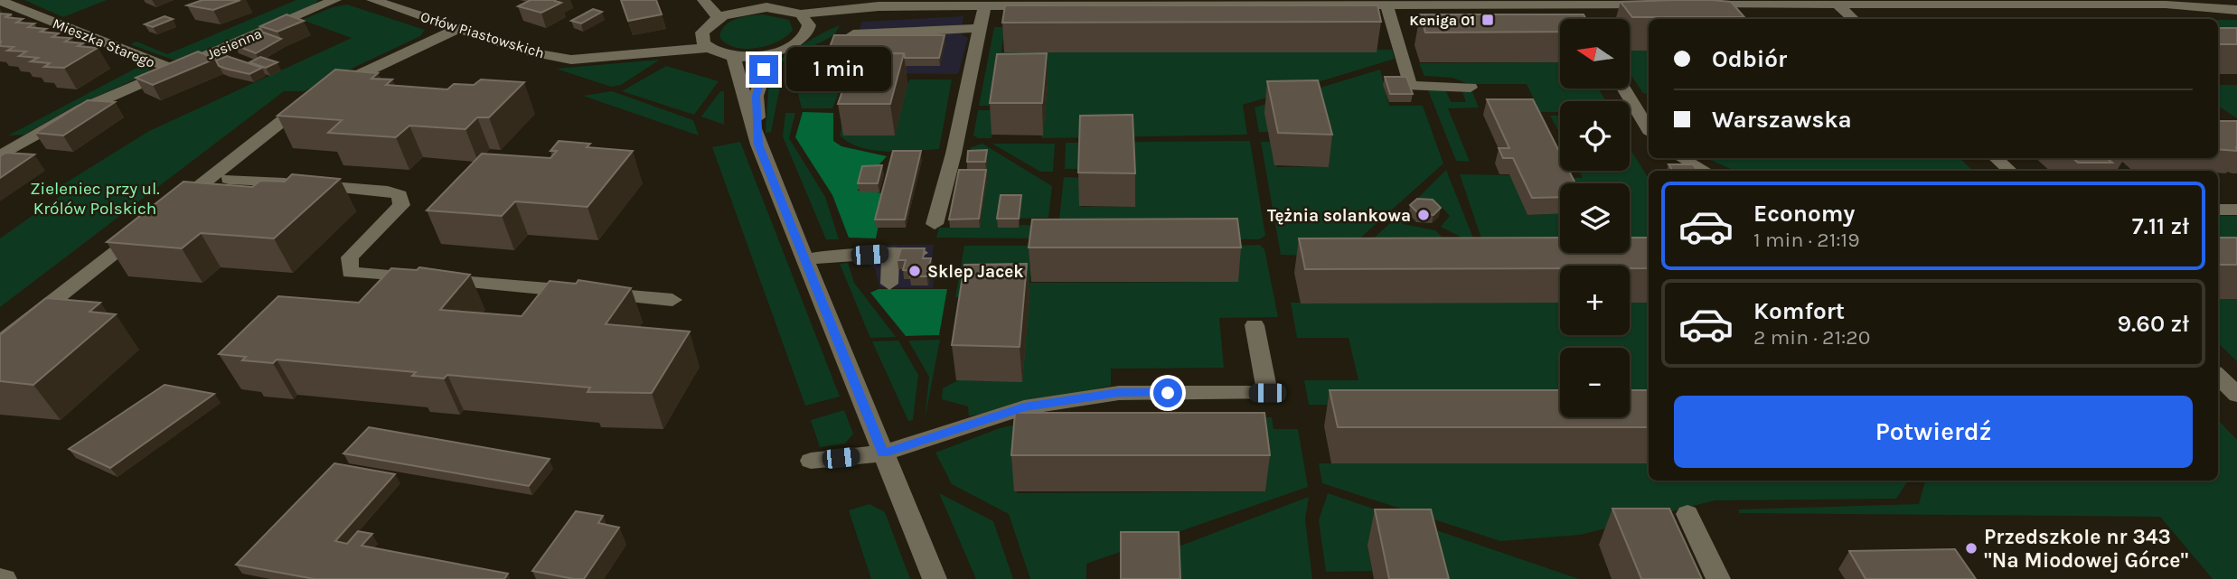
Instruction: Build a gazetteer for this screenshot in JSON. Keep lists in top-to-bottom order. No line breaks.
{"streets":{"street":["Orłów Piastowskich","Mieszka Starego","Jesienna"]},"crossings":[["Mieszka Starego","Jesienna"]],"parks":["Zieleniec przy ul. Królów Polskich"],"places":{"transit":["Keniga 01"],"other":["Tężnia solankowa","Sklep Jacek","Przedszkole nr 343 \"Na Miodowej Górce\""]},"north":"left","page":{"map_buttons":["+","−"],"banner":["Odbiór","Warszawska"],"bubble":"1 min","list":[{"name":"Economy","note":"1 min · 21:19","value":"7.11 zł"},{"name":"Komfort","note":"2 min · 21:20","value":"9.60 zł"}],"buttons":"Potwierdź"}}
